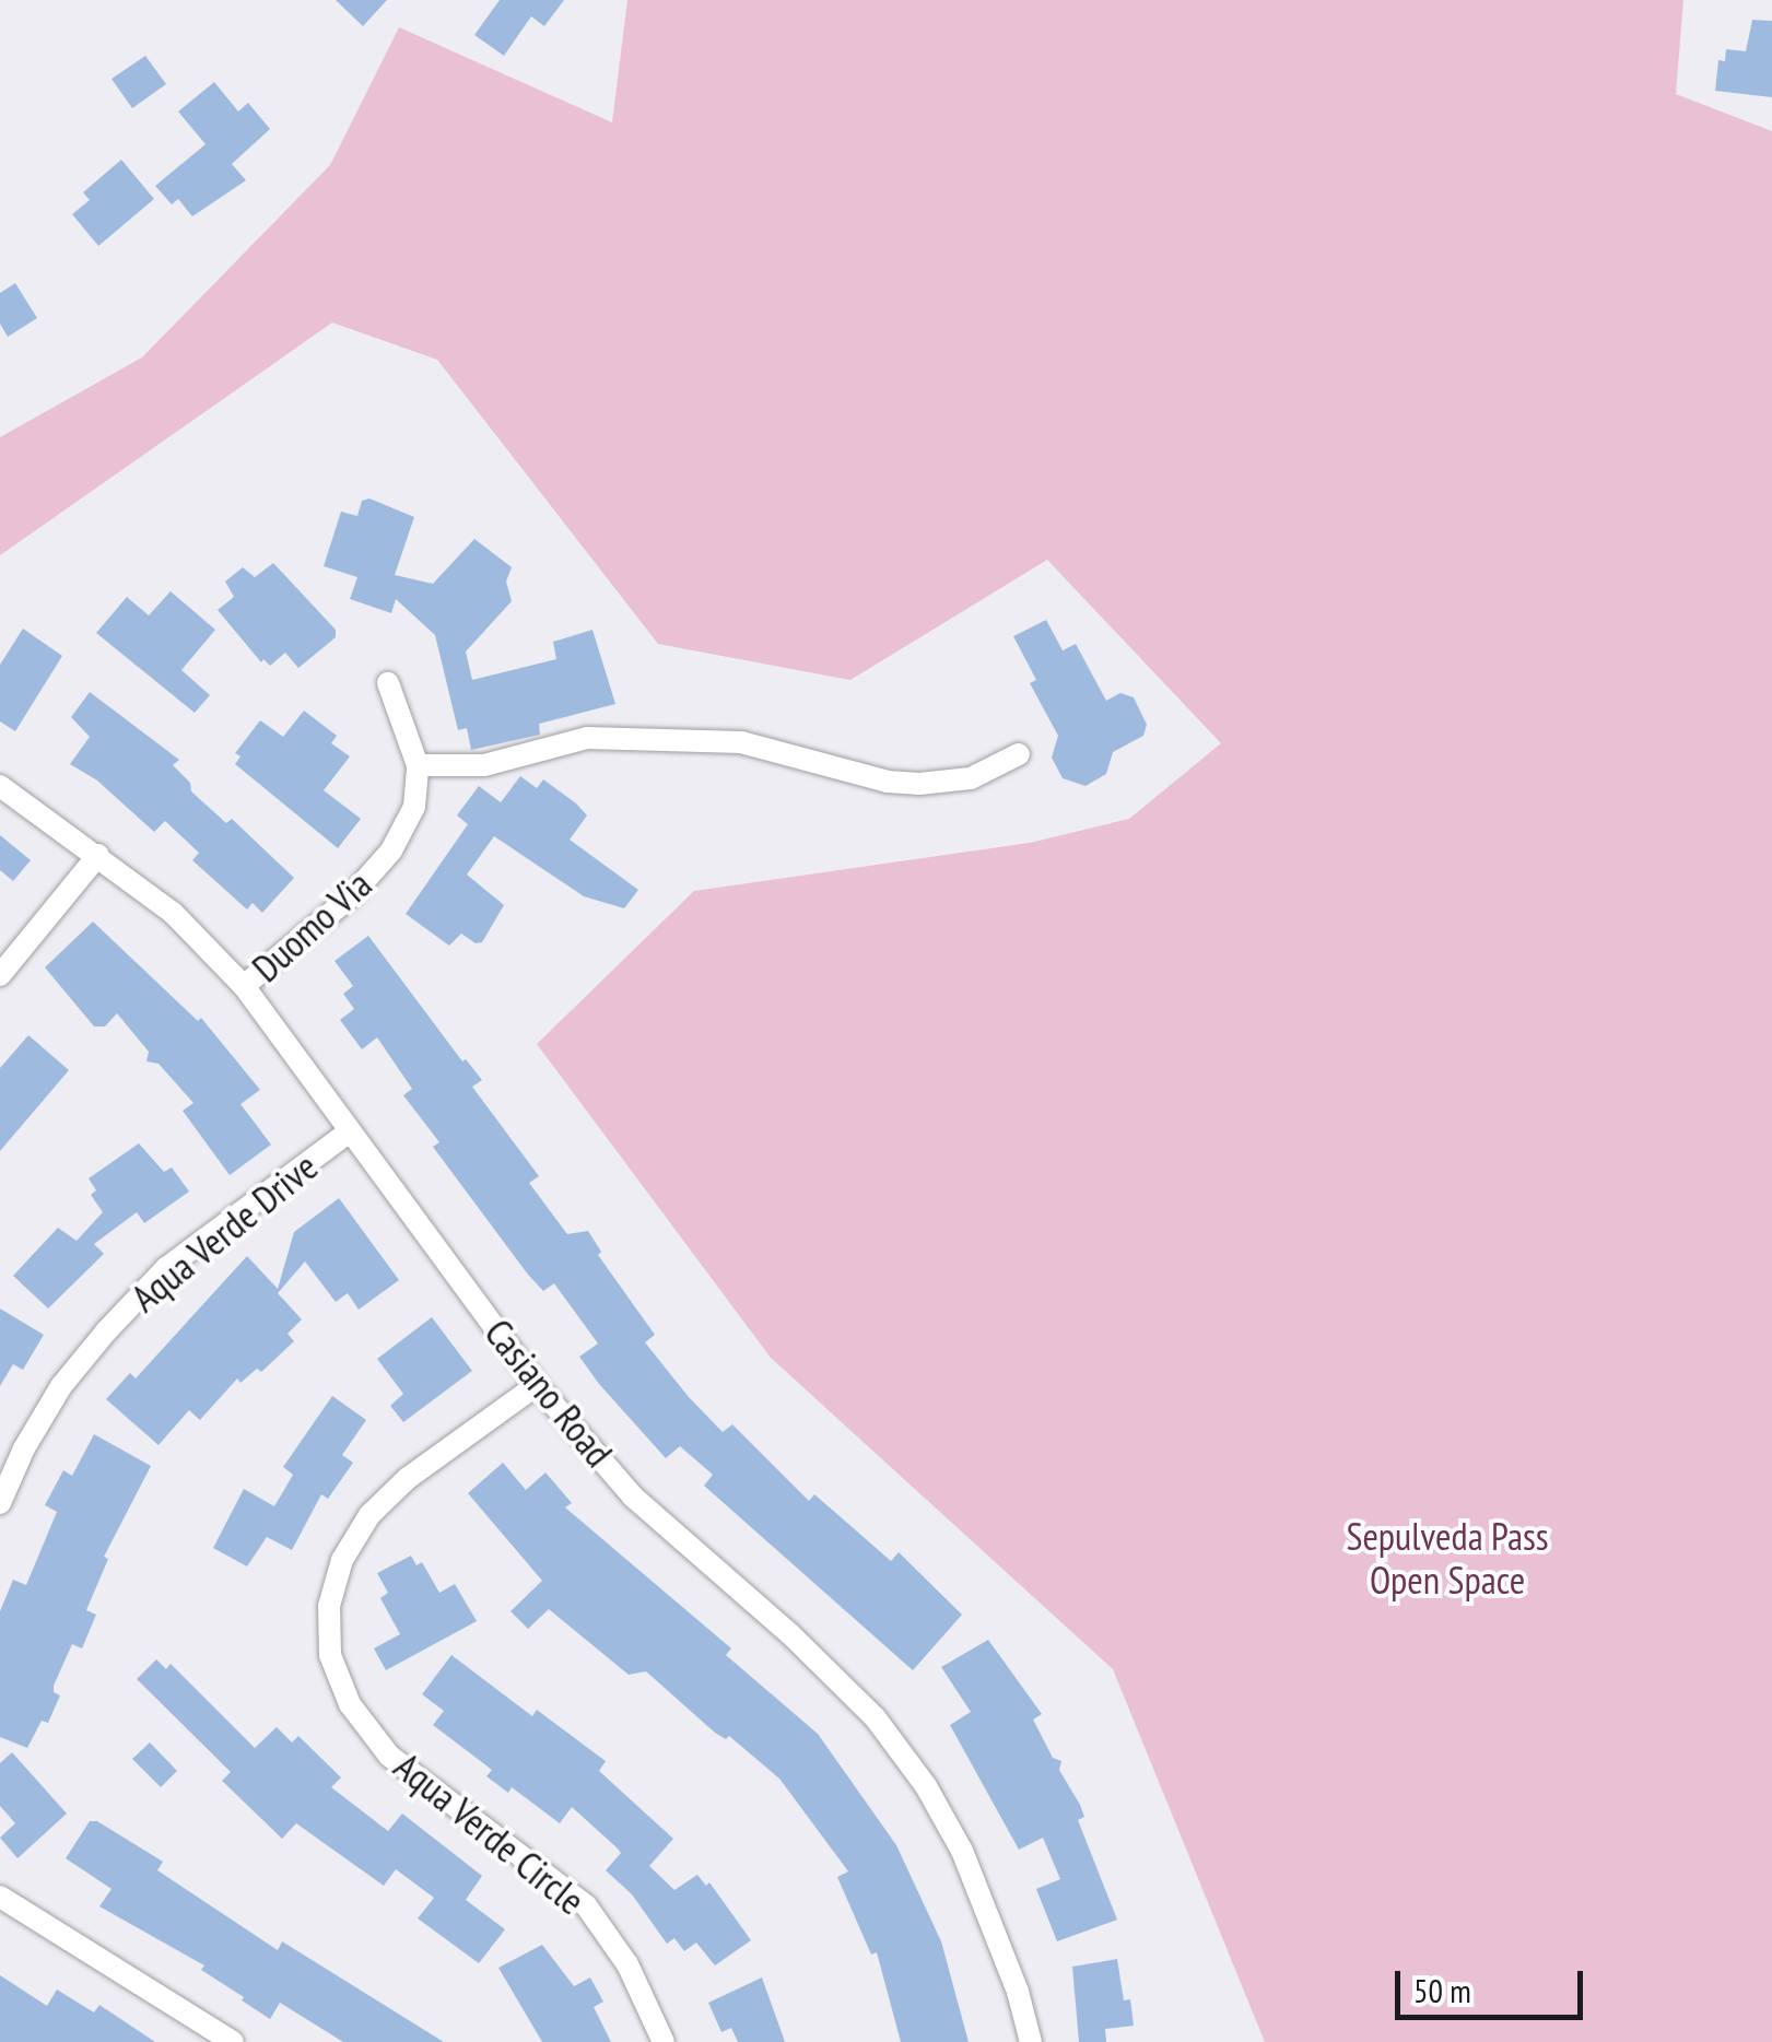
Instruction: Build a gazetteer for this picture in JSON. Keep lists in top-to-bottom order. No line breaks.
{"streets":{"street":["Duomo Via","Aqua Verde Drive","Casiano Road","Aqua Verde Circle"]},"crossings":[["Duomo Via","Casiano Road"],["Aqua Verde Drive","Casiano Road"],["Casiano Road","Aqua Verde Circle"]],"parks":["Sepulveda Pass Open Space"],"scale_bar":"50 m"}
